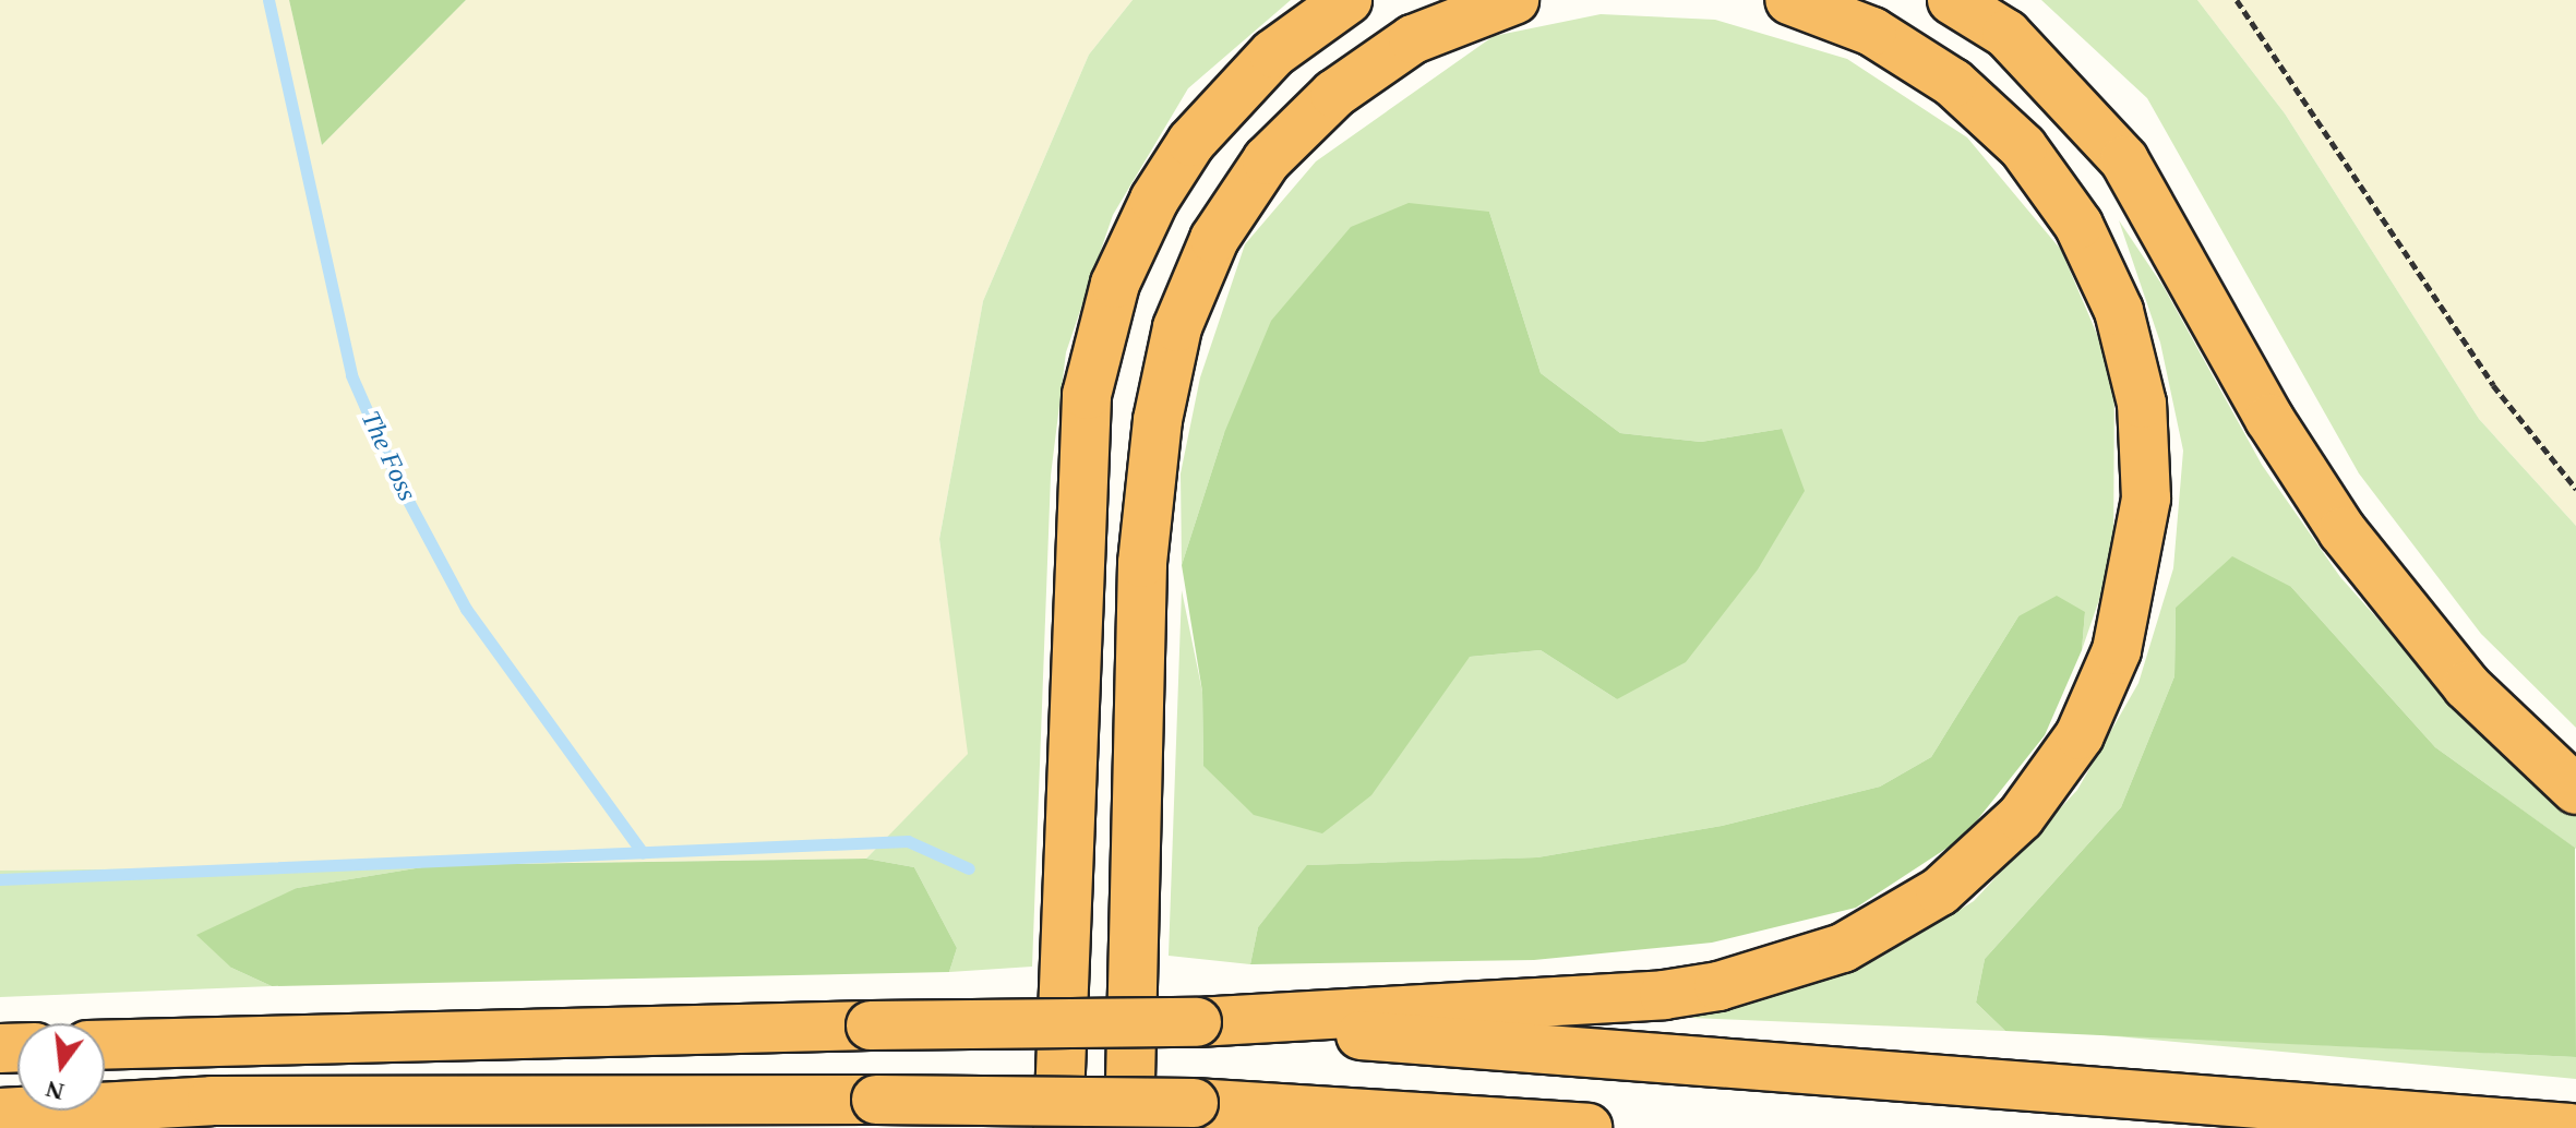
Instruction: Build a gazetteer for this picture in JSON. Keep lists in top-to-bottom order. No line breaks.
{"water":["The Foss"],"north":"bottom"}
